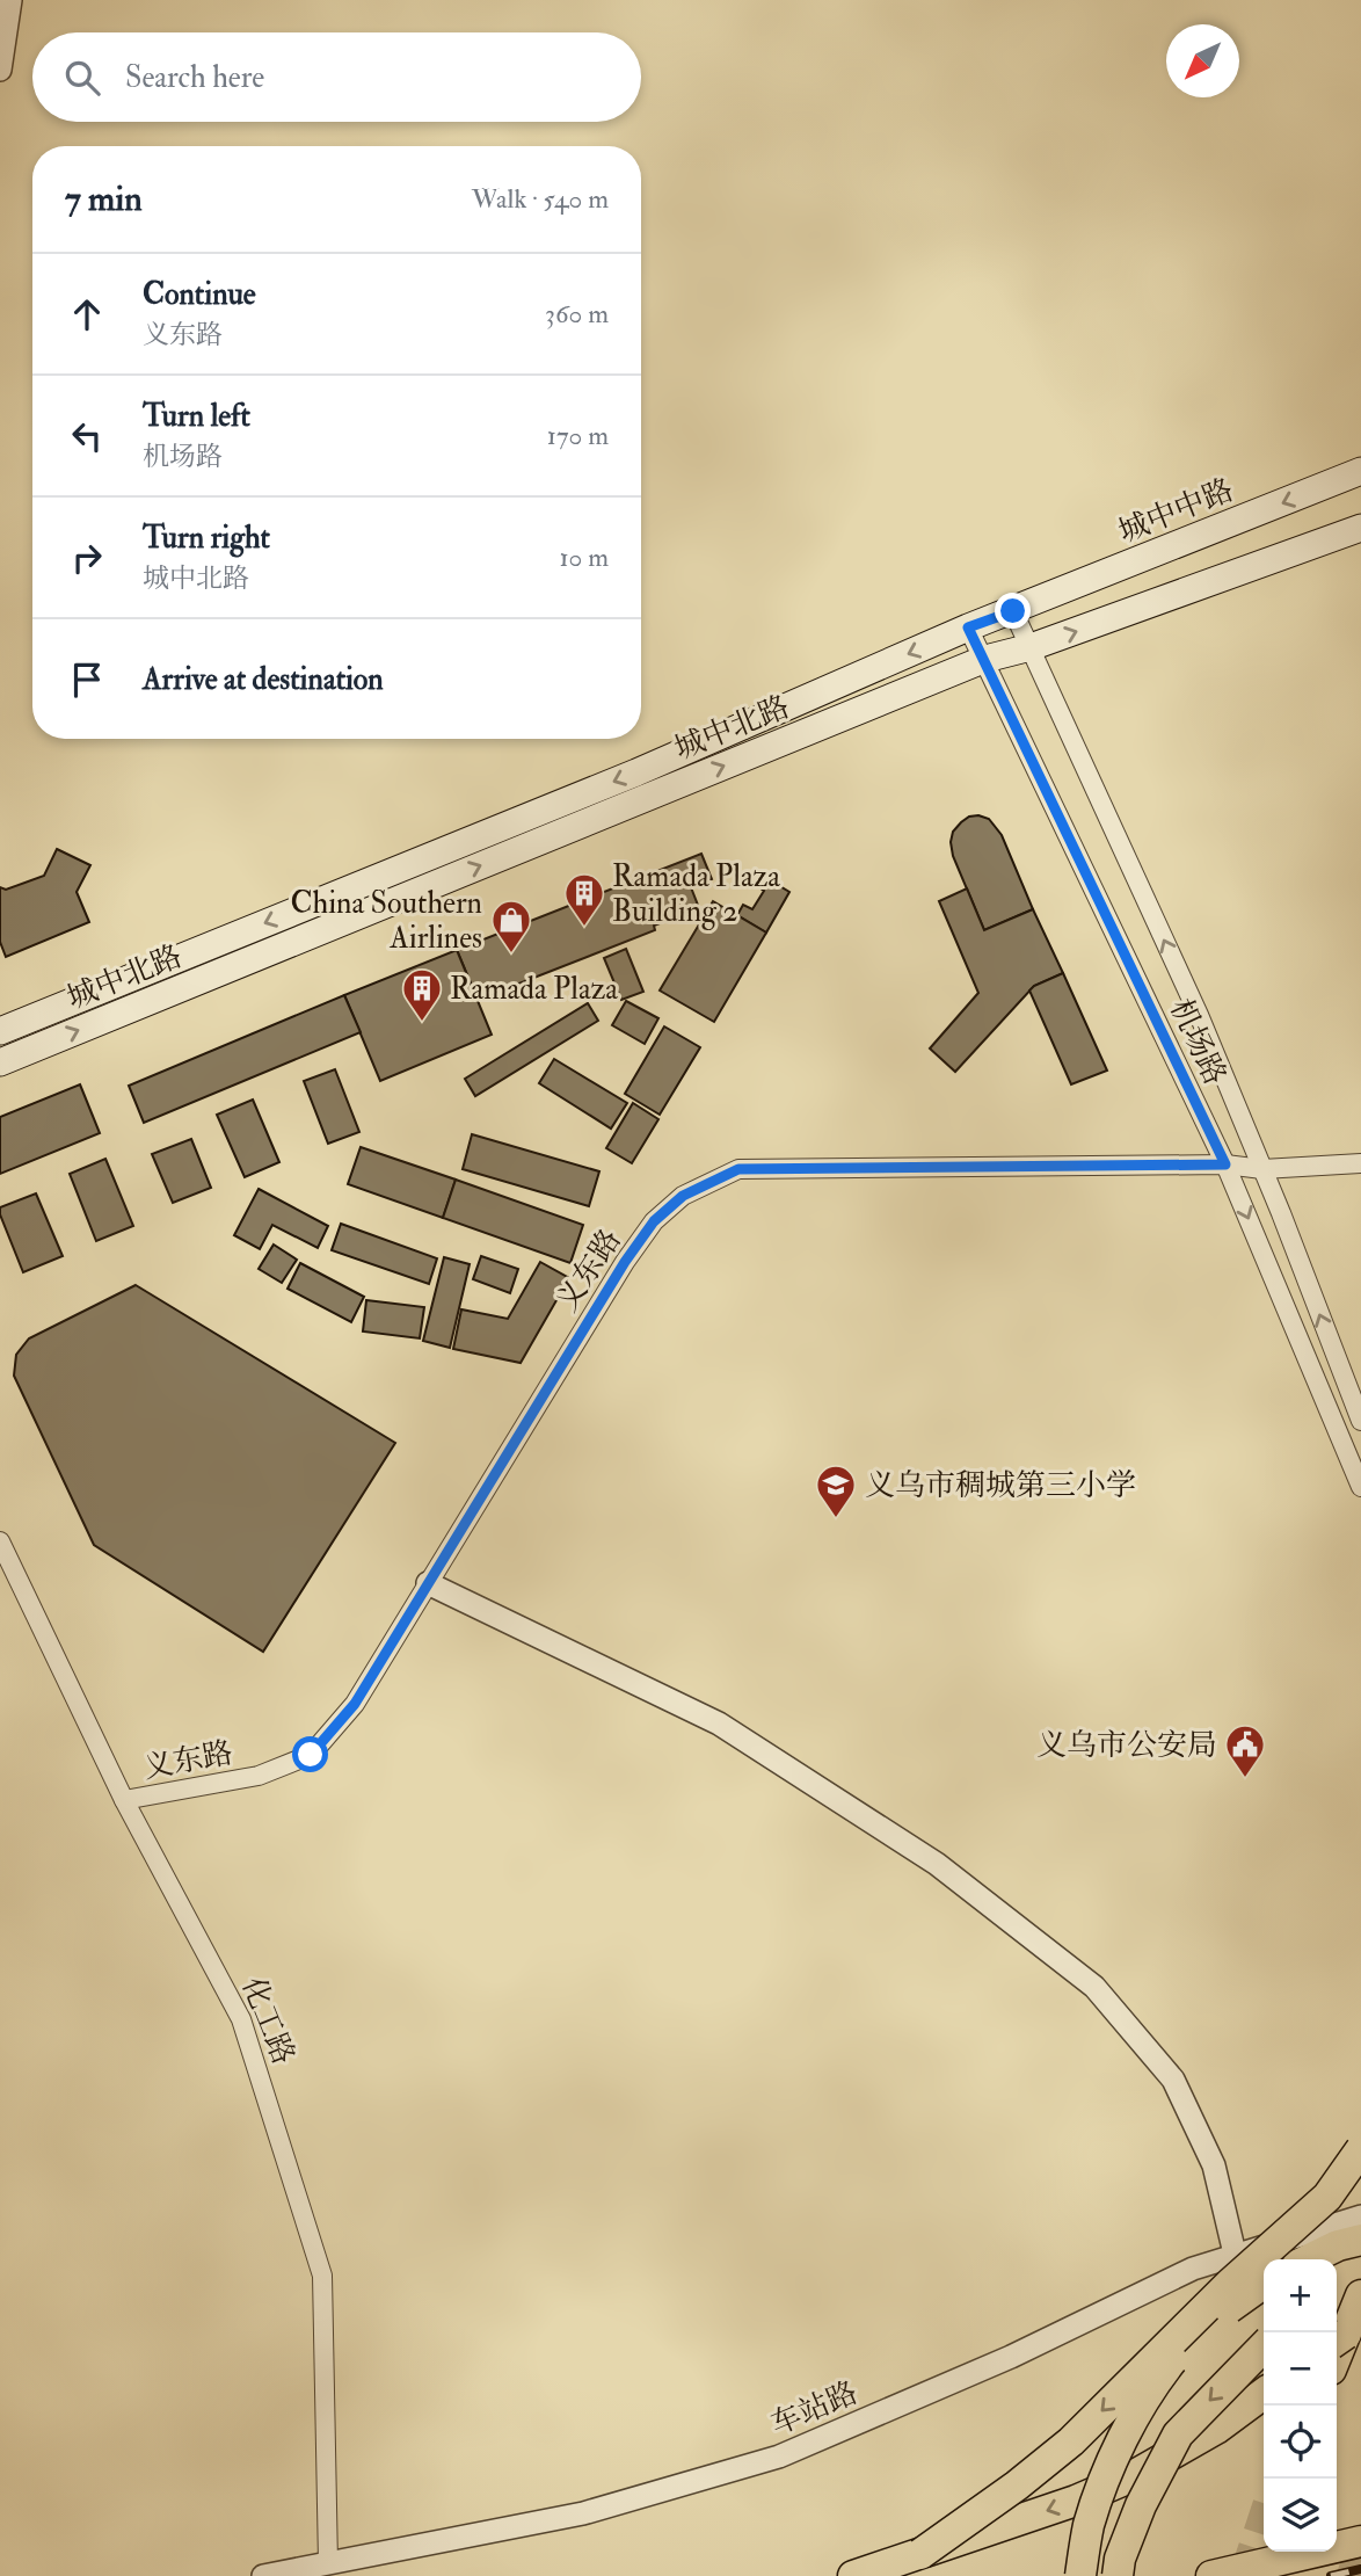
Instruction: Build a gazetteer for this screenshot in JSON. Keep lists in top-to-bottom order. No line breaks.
{"streets":{"main road":["城中中路","城中北路"],"street":["机场路","义东路","化工路","车站路"]},"crossings":[["城中中路","城中北路"],["城中中路","机场路"],["城中北路","机场路"],["机场路","义东路"],["义东路","化工路"],["化工路","车站路"]],"one_way":["城中中路"],"places":{"building":["Ramada Plaza Building 2","Ramada Plaza"],"shop":["China Southern Airlines"],"school or university":["义乌市稠城第三小学"],"public building":["义乌市公安局"]},"north":"bottom left","page":{"search":"Search here","heading":["7 min","Walk · 540 m"],"list":[["Continue","义东路","360 m"],["Turn left","机场路","170 m"],["Turn right","城中北路","10 m"],"Arrive at destination"],"map_buttons":["+","−"]}}
